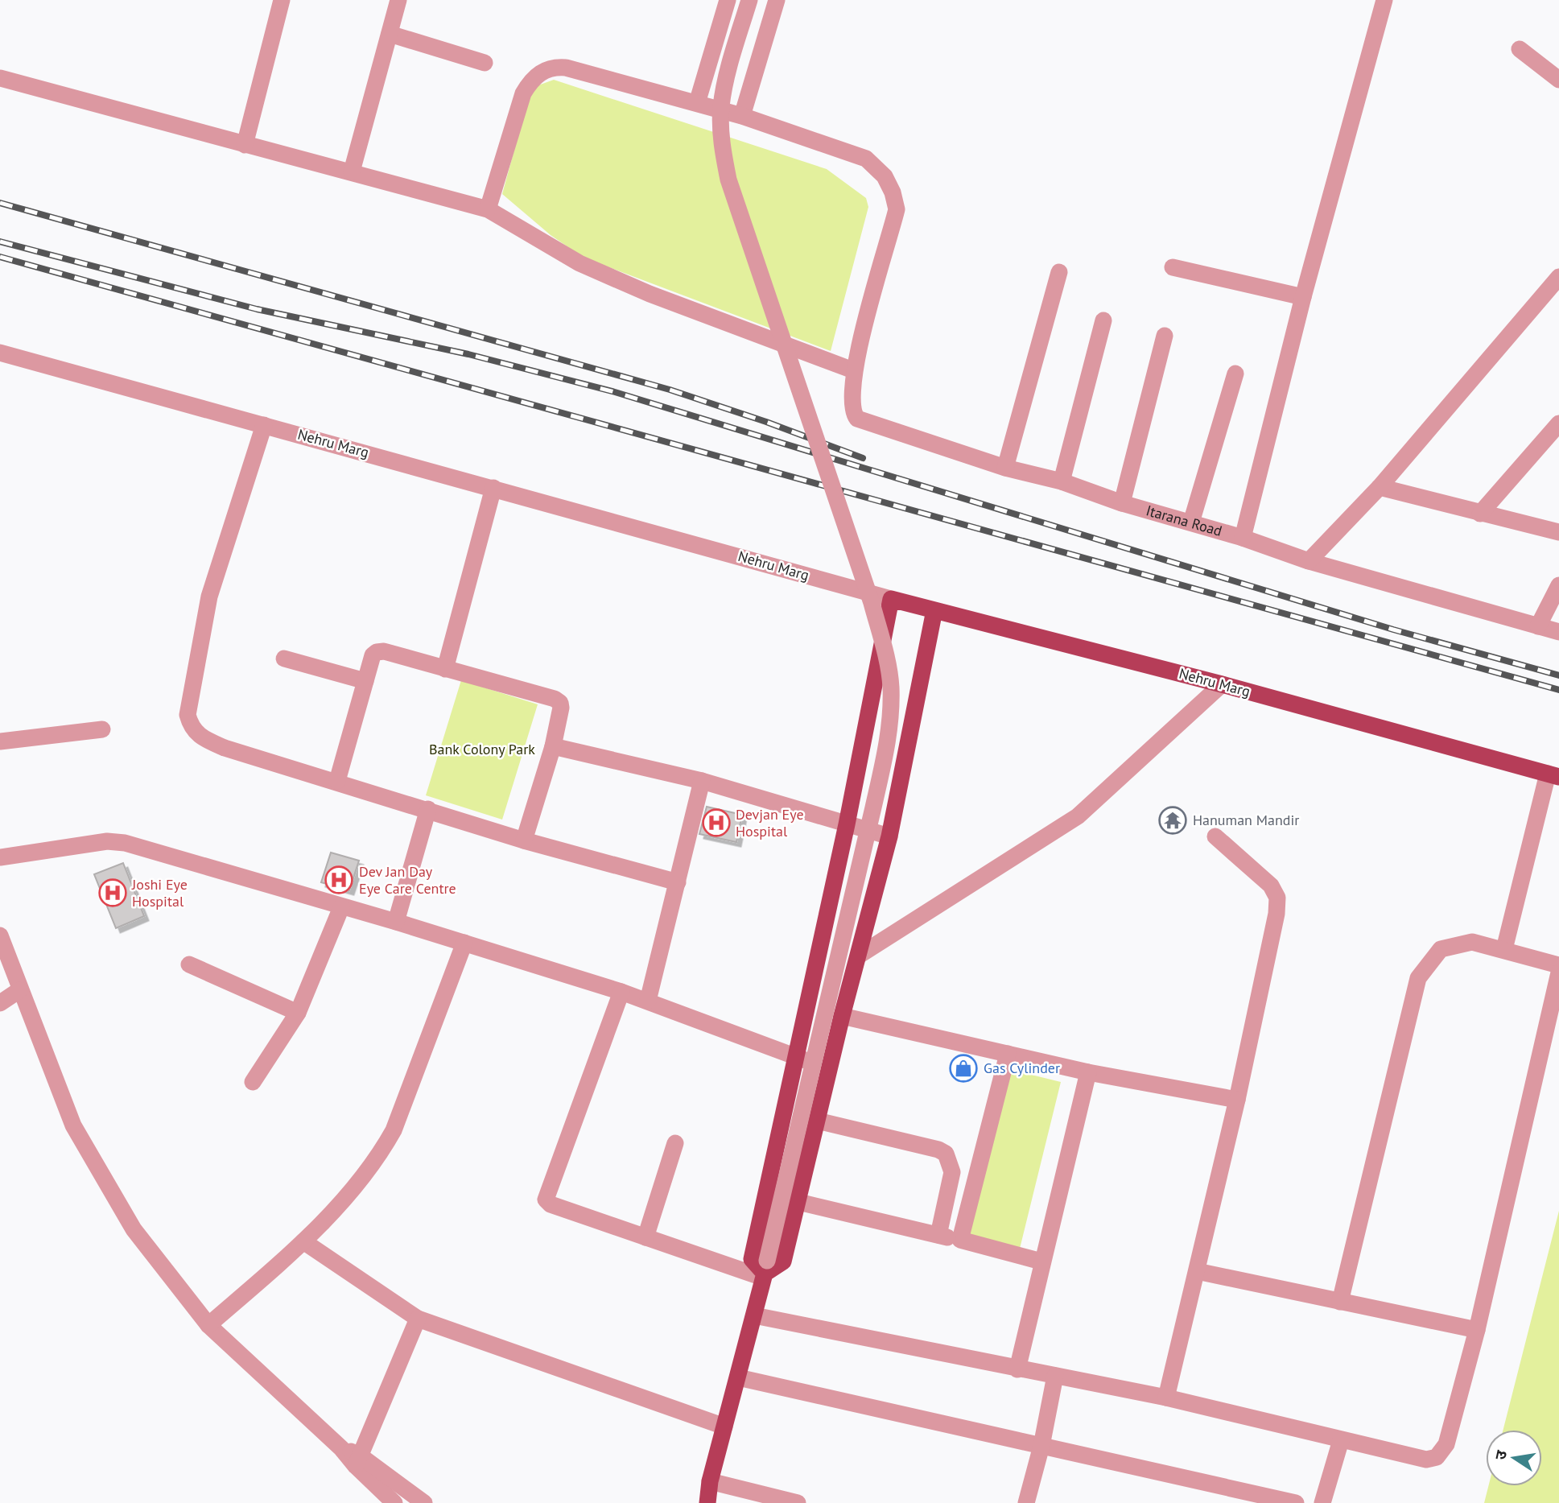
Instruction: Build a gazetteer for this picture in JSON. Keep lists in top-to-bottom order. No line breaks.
{"streets":{"main road":["Nehru Marg"],"street":["Itarana Road"]},"parks":["Bank Colony Park"],"places":{"temple":["Hanuman Mandir"],"hospital":["Devjan Eye Hospital","Dev Jan Day Eye Care Centre","Joshi Eye Hospital"],"shop":["Gas Cylinder"]},"north":"left"}
